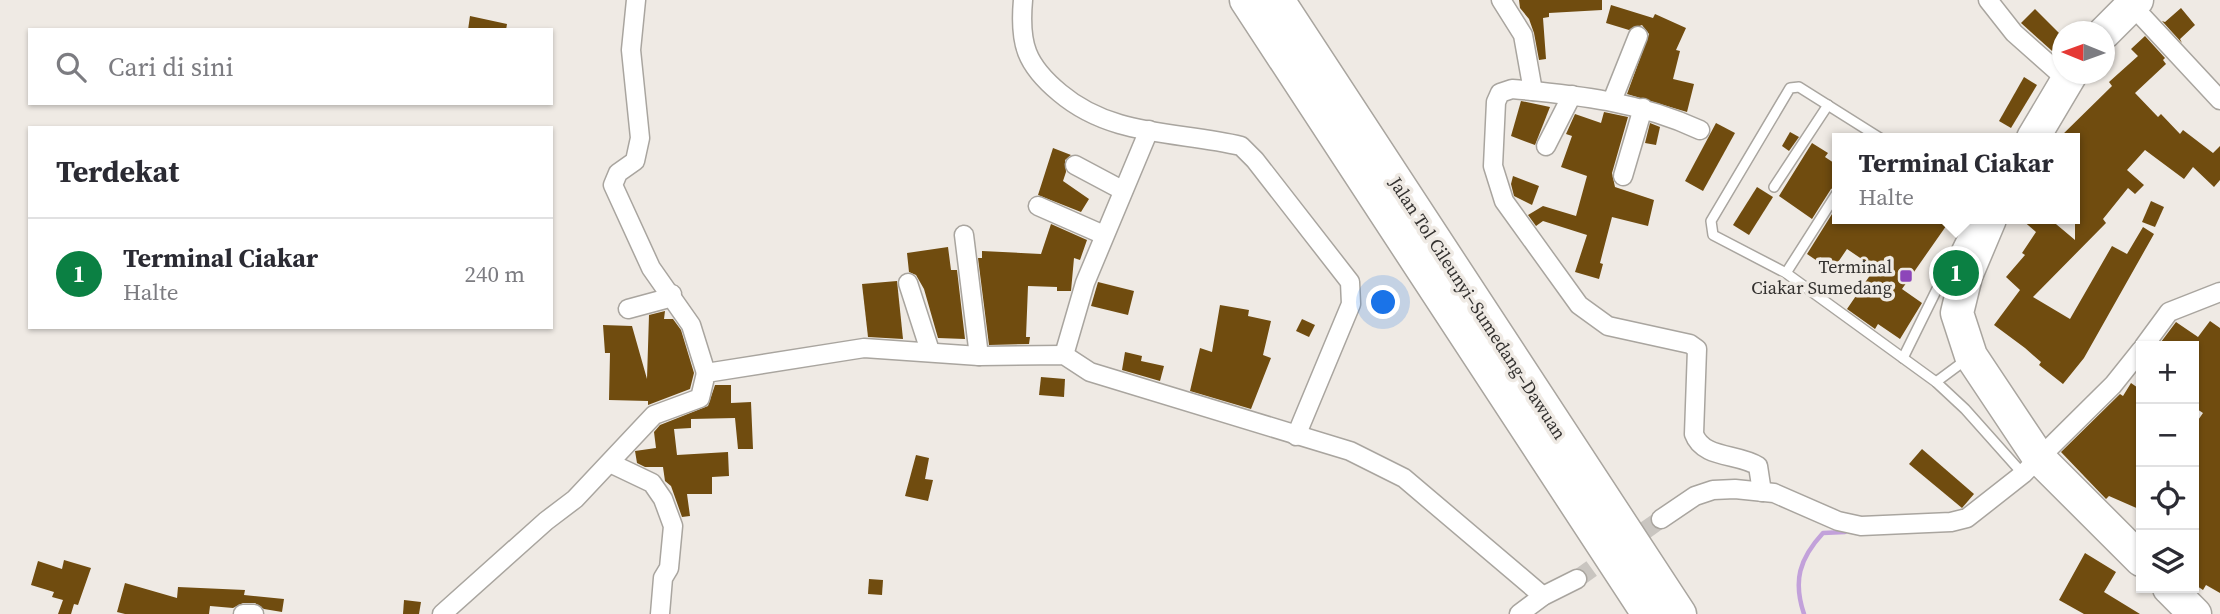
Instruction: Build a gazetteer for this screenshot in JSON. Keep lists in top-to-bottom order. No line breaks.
{"streets":{"highway":["Jalan Tol Cileunyi–Sumedang–Dawuan"]},"places":{"transit":["Terminal Ciakar Sumedang"]},"north":"left","page":{"search":"Cari di sini","heading":"Terdekat","popup":["Terminal Ciakar","Halte"],"list":[{"mark":"1","name":"Terminal Ciakar","note":"Halte","value":"240 m"}],"pins":"1","map_buttons":["+","−"]}}
